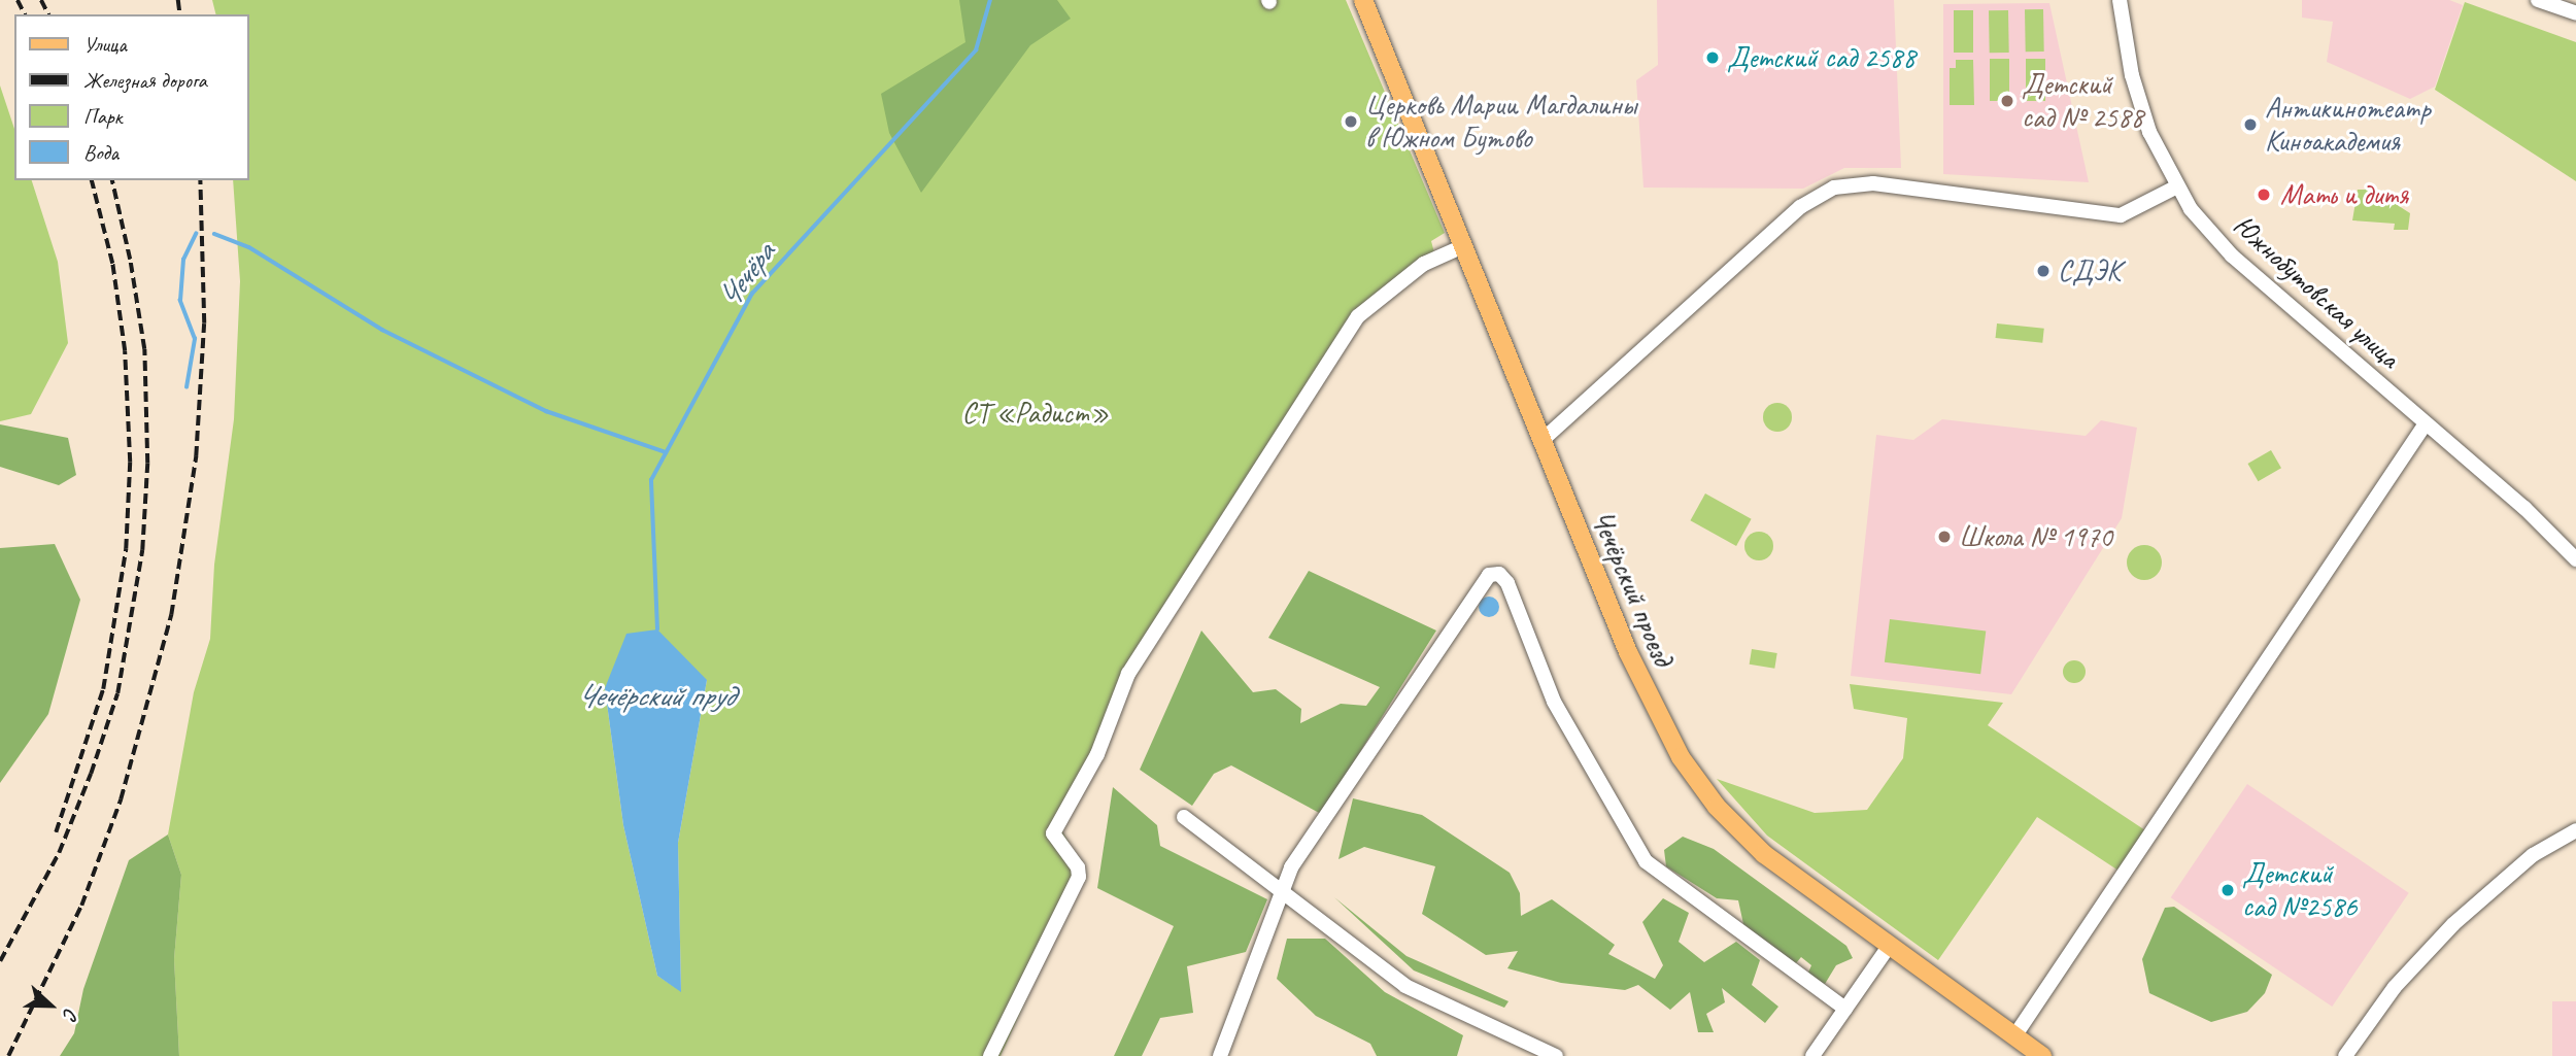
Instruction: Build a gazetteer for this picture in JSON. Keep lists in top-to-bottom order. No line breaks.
{"streets":{"main road":["Чечёрский проезд"],"street":["Южнобутовская улица"]},"water":["Чечёра","Чечёрский пруд"],"parks":["СТ «Радист»"],"places":["Детский сад 2588","Детский сад № 2588","Церковь Марии Магдалины в Южном Бутово","Антикинотеатр Киноакадемия","Мать и дитя","СДЭК","Школа № 1970","Детский сад №2586"],"legend":["Улица","Железная дорога","Парк","Вода"],"north":"right"}
